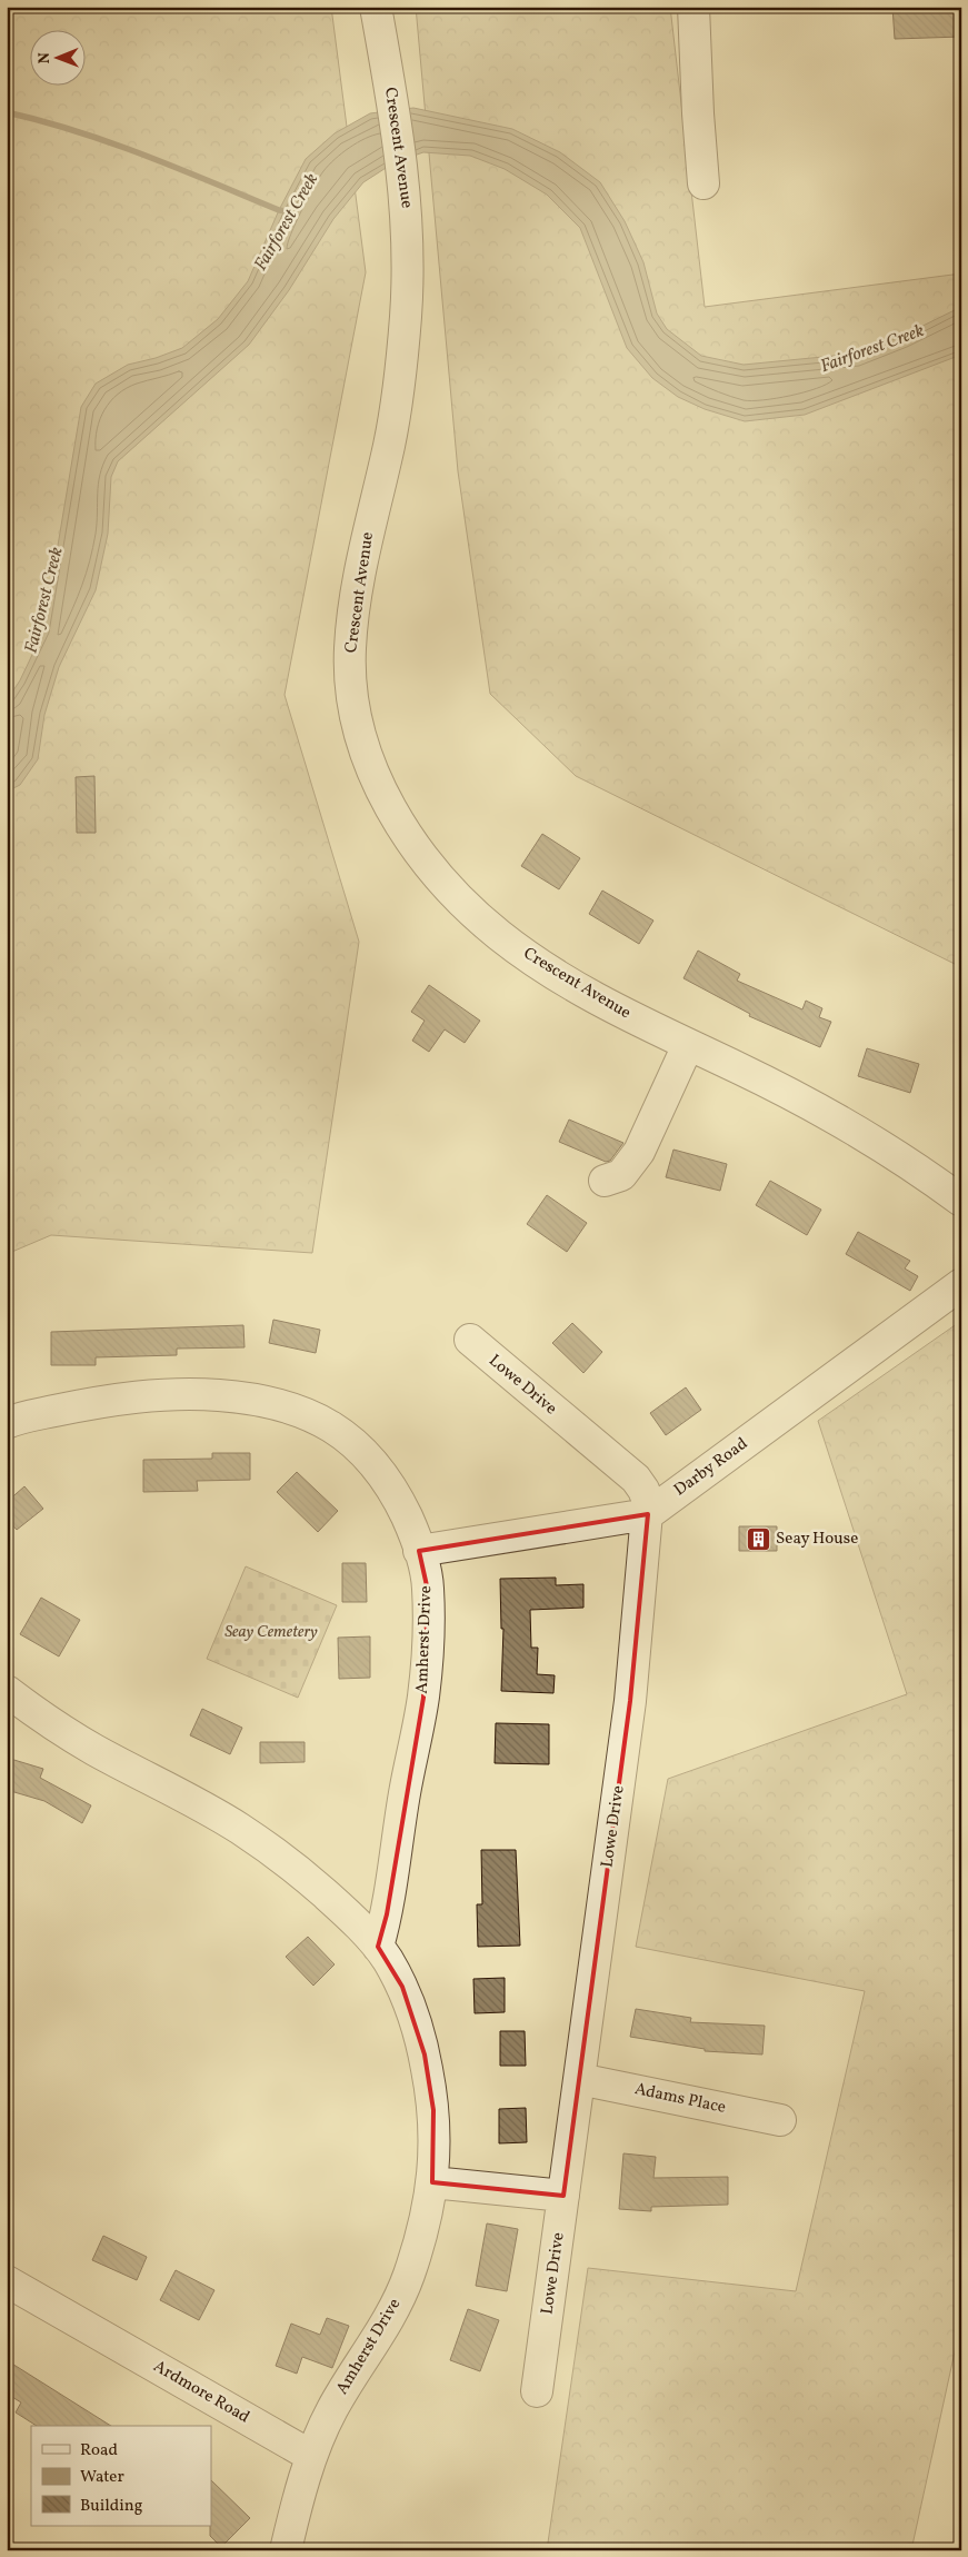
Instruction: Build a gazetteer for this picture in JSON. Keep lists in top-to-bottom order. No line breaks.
{"streets":{"street":["Crescent Avenue","Lowe Drive","Darby Road","Amherst Drive","Adams Place","Ardmore Road"]},"crossings":[["Lowe Drive","Darby Road"],["Lowe Drive","Adams Place"],["Darby Road","Amherst Drive"],["Amherst Drive","Ardmore Road"]],"water":["Fairforest Creek"],"parks":["Seay Cemetery"],"places":{"building":["Seay House"]},"legend":["Road","Water","Building"],"north":"left"}
